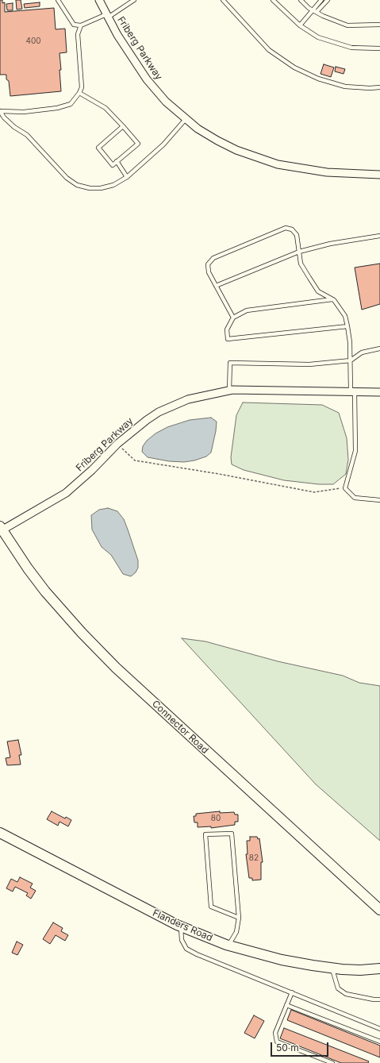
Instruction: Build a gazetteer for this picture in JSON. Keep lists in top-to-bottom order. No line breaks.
{"streets":{"street":["Friberg Parkway","Connector Road","Flanders Road"]},"crossings":[["Friberg Parkway","Connector Road"]],"house_numbers":["400","80","82"],"scale_bar":"50 m"}
